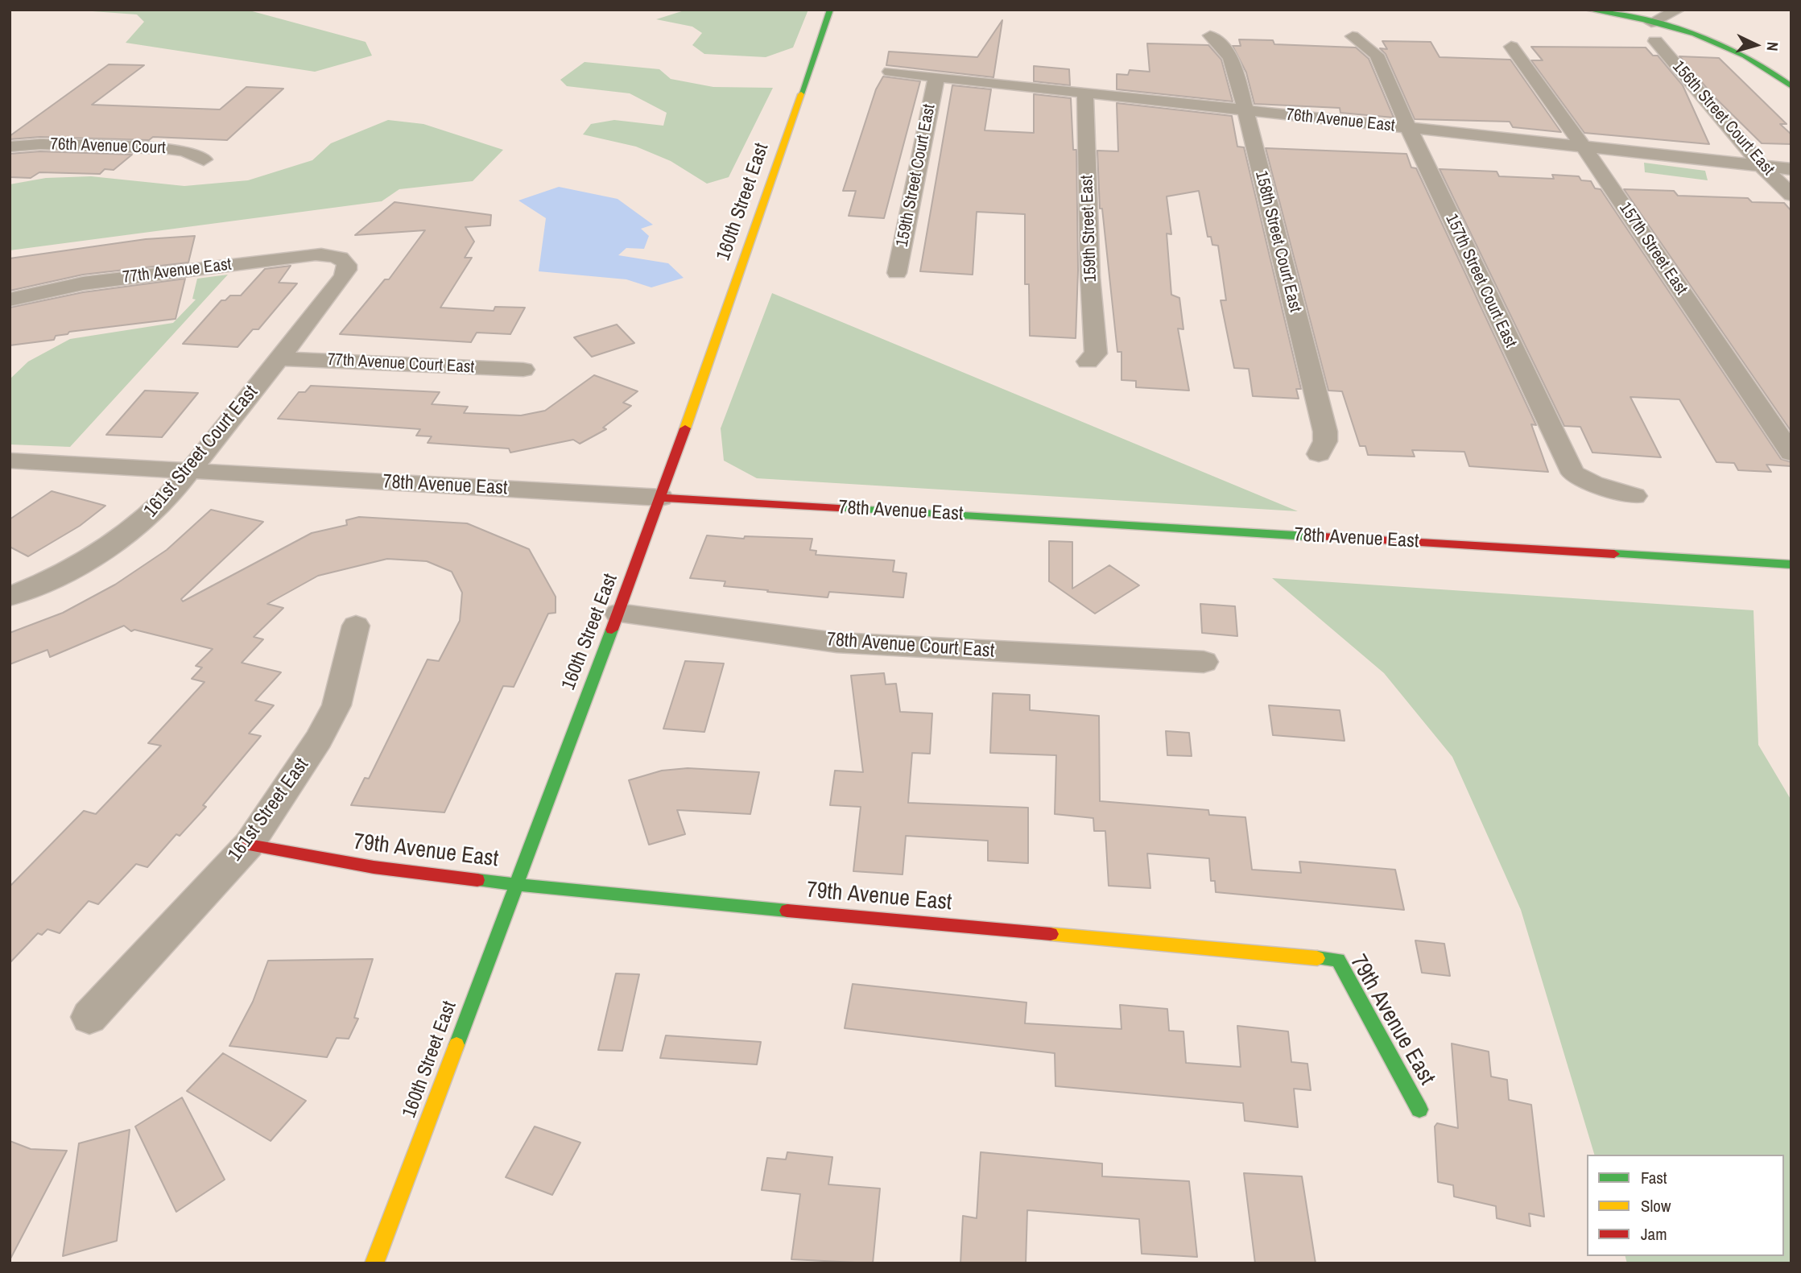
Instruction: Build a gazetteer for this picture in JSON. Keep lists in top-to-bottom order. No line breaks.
{"streets":{"street":["156th Street Court East","76th Avenue East","76th Avenue Court","159th Street Court East","160th Street East","159th Street East","158th Street Court East","157th Street East","77th Avenue East","157th Street Court East","77th Avenue Court East","161st Street Court East","78th Avenue East","78th Avenue Court East","161st Street East","79th Avenue East"]},"crossings":[["156th Street Court East","76th Avenue East"],["76th Avenue East","159th Street Court East"],["76th Avenue East","159th Street East"],["76th Avenue East","158th Street Court East"],["76th Avenue East","157th Street East"],["76th Avenue East","157th Street Court East"],["160th Street East","78th Avenue East"],["160th Street East","78th Avenue Court East"],["160th Street East","79th Avenue East"],["77th Avenue East","161st Street Court East"],["77th Avenue Court East","161st Street Court East"],["161st Street Court East","78th Avenue East"],["161st Street East","79th Avenue East"]],"legend":["Fast","Slow","Jam"],"north":"right"}
